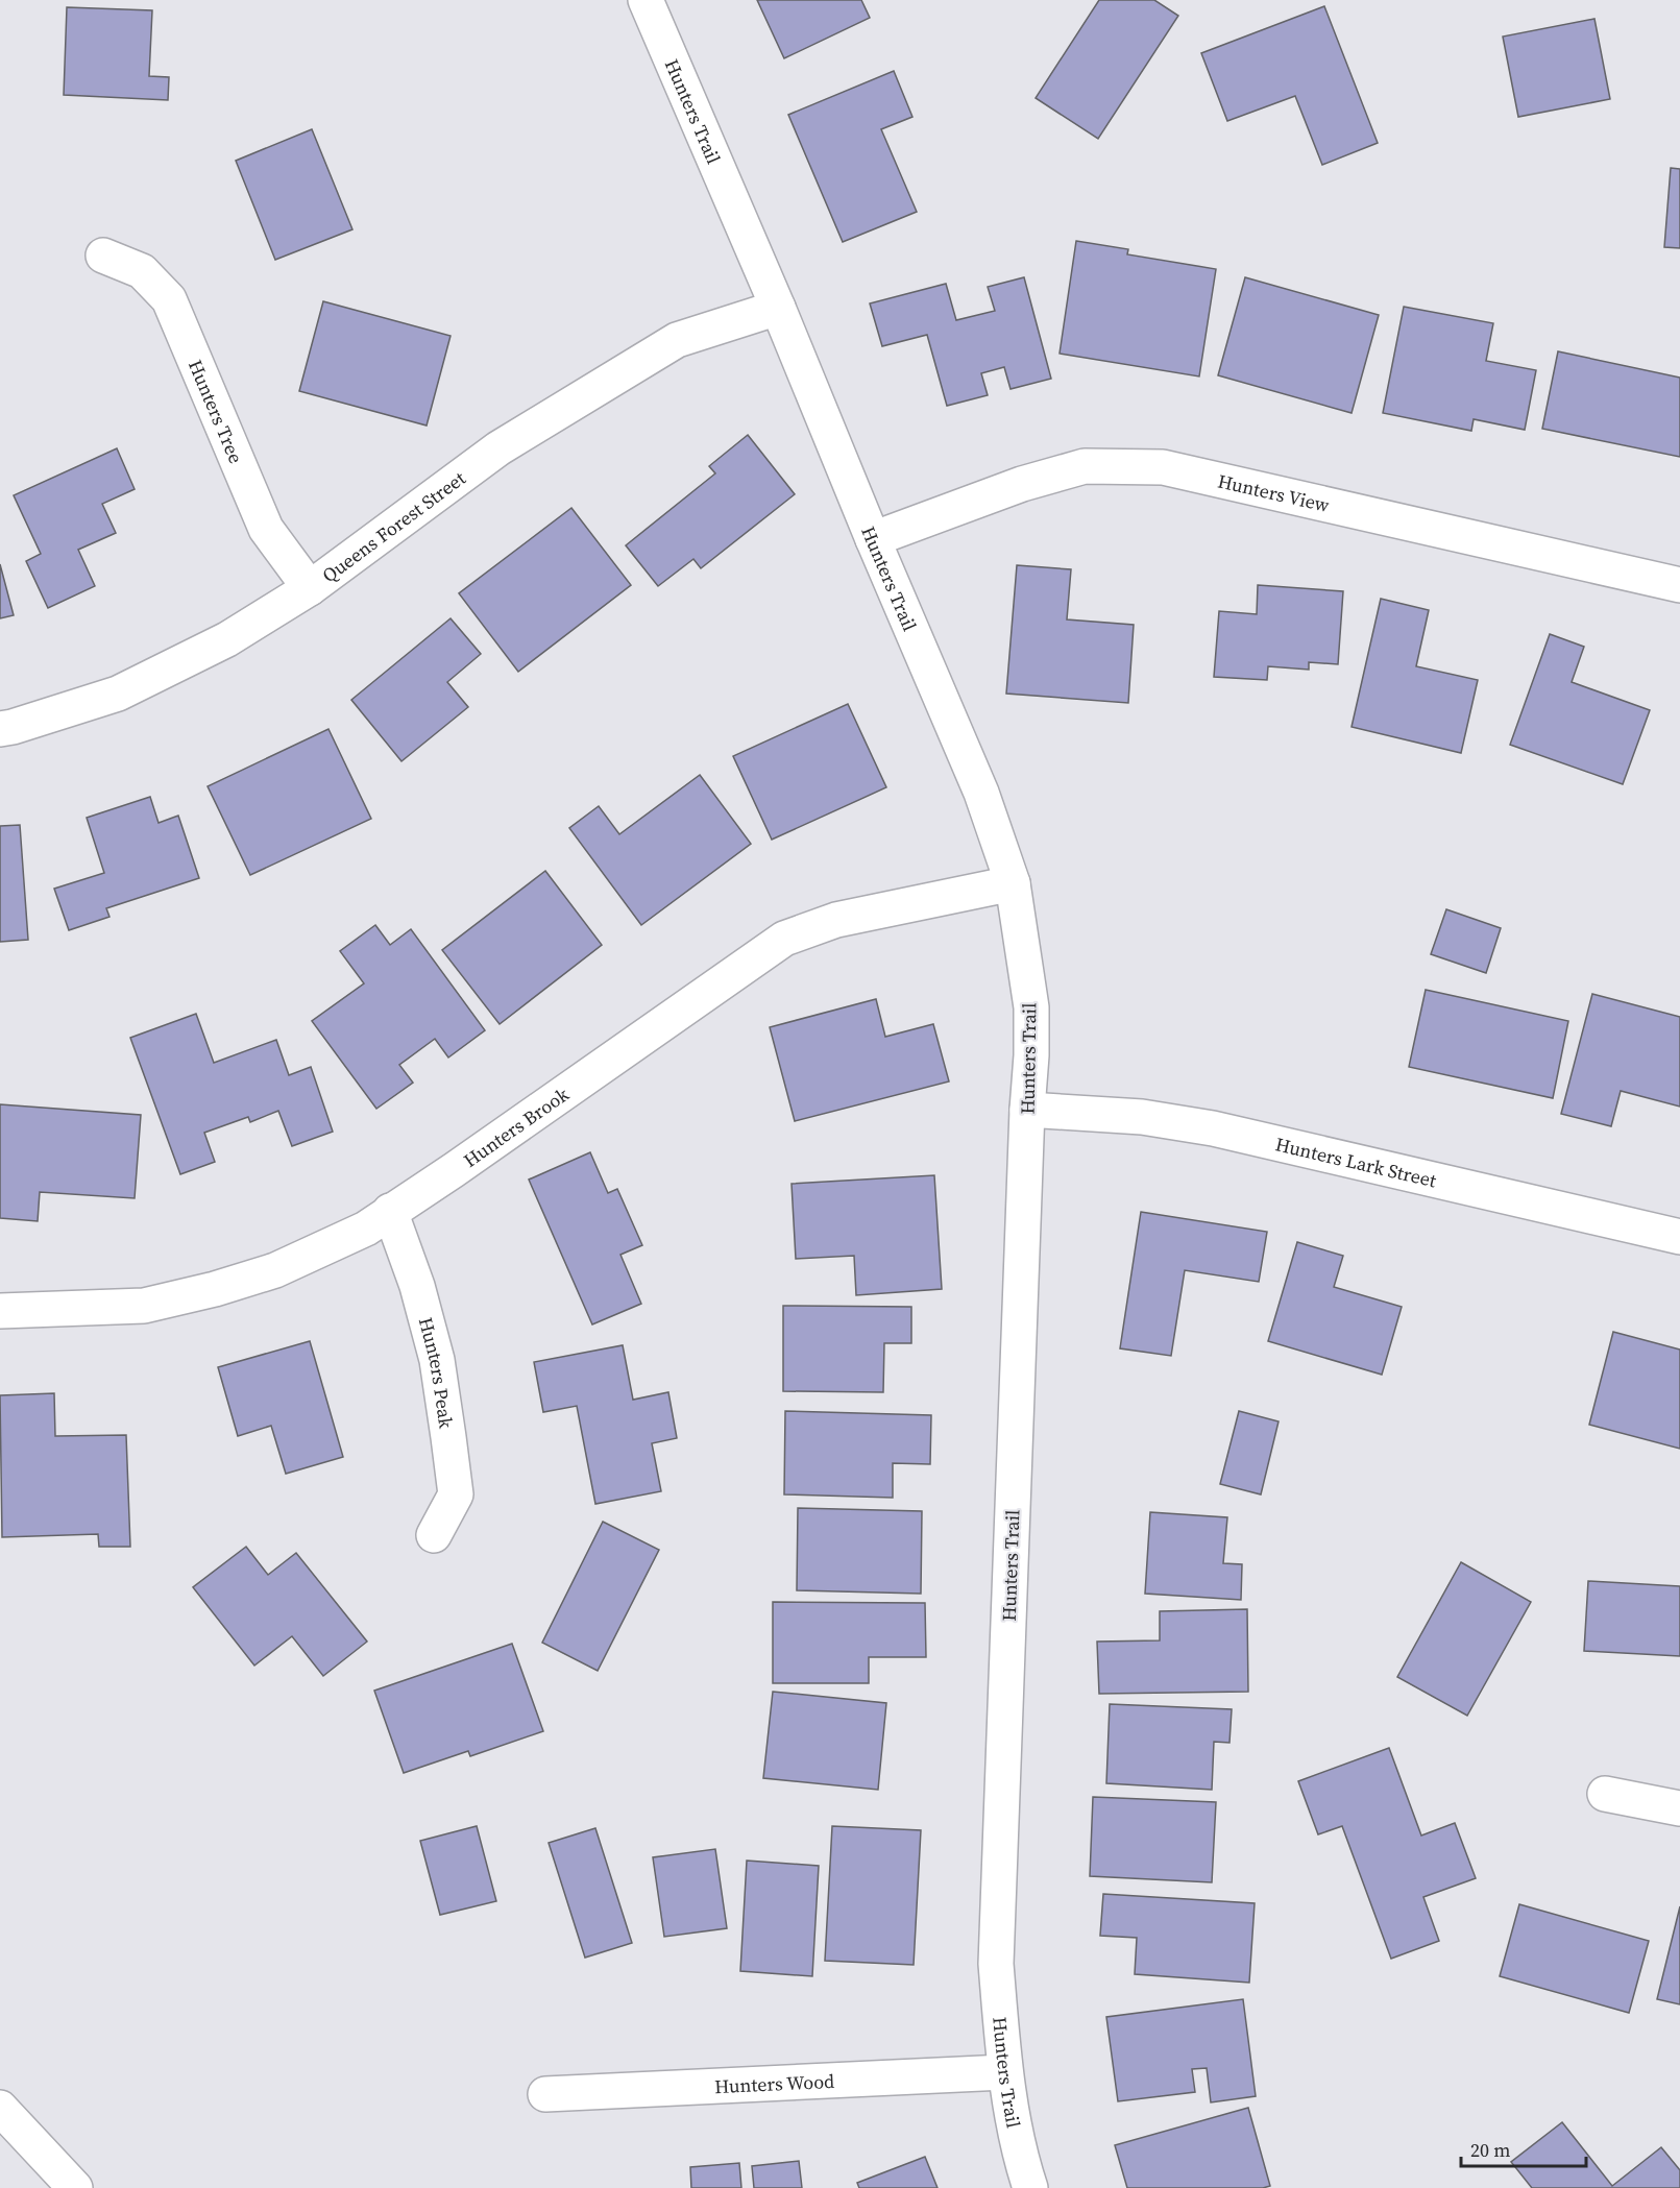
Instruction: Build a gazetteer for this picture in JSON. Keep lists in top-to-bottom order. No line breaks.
{"streets":{"street":["Hunters Trail","Hunters Tree","Hunters View","Queens Forest Street","Hunters Brook","Hunters Lark Street","Hunters Peak","Hunters Wood"]},"crossings":[["Hunters Trail","Hunters View"],["Hunters Trail","Queens Forest Street"],["Hunters Trail","Hunters Brook"],["Hunters Trail","Hunters Lark Street"],["Hunters Trail","Hunters Wood"],["Hunters Tree","Queens Forest Street"],["Hunters Brook","Hunters Peak"]],"scale_bar":"20 m"}
